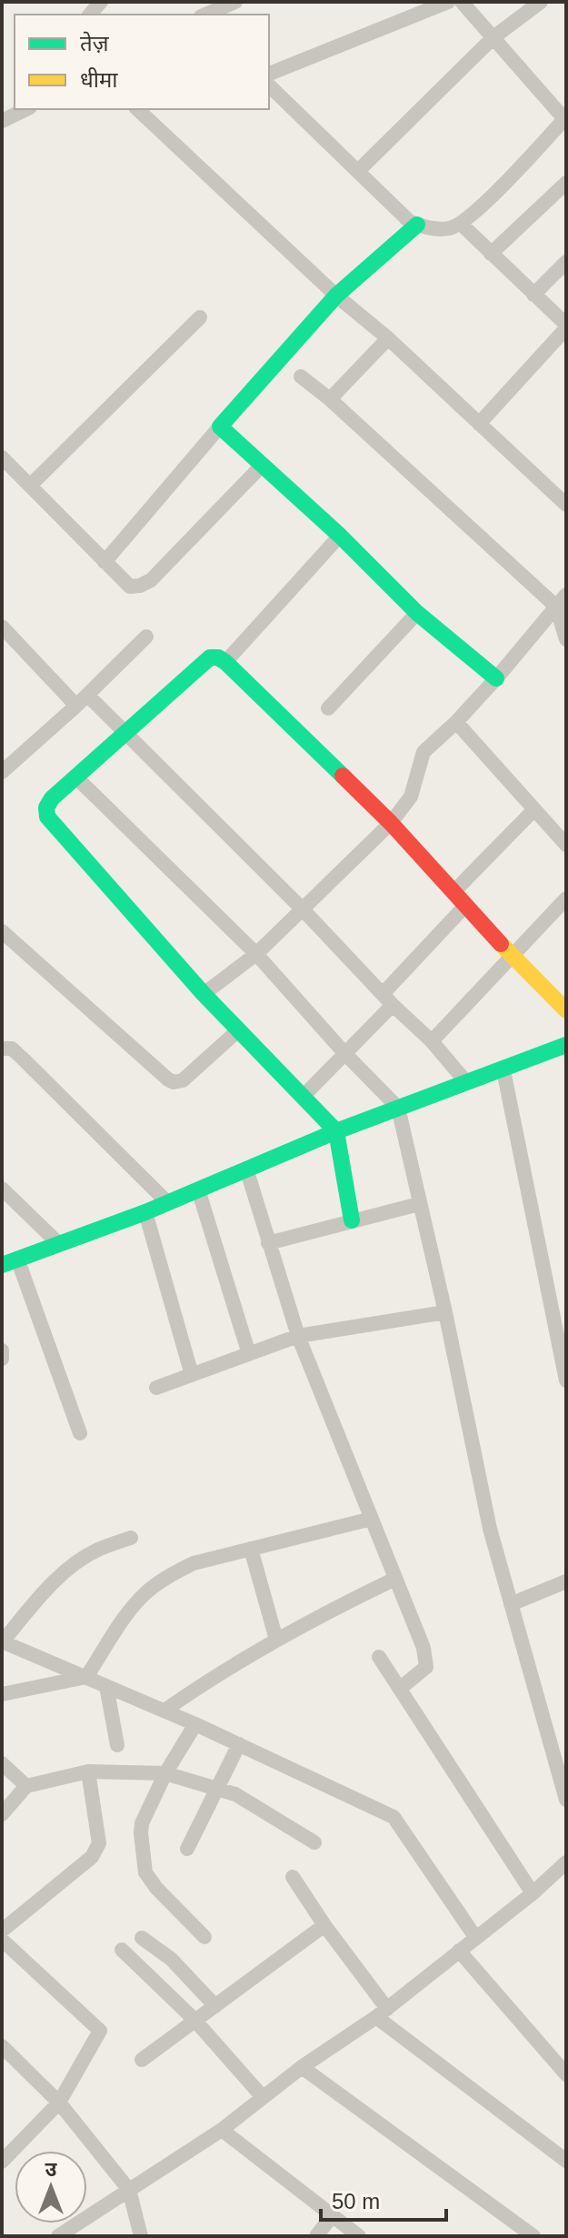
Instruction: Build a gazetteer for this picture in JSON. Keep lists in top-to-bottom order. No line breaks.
{"legend":["तेज़","धीमा"],"scale_bar":"50 m","north":"top"}
